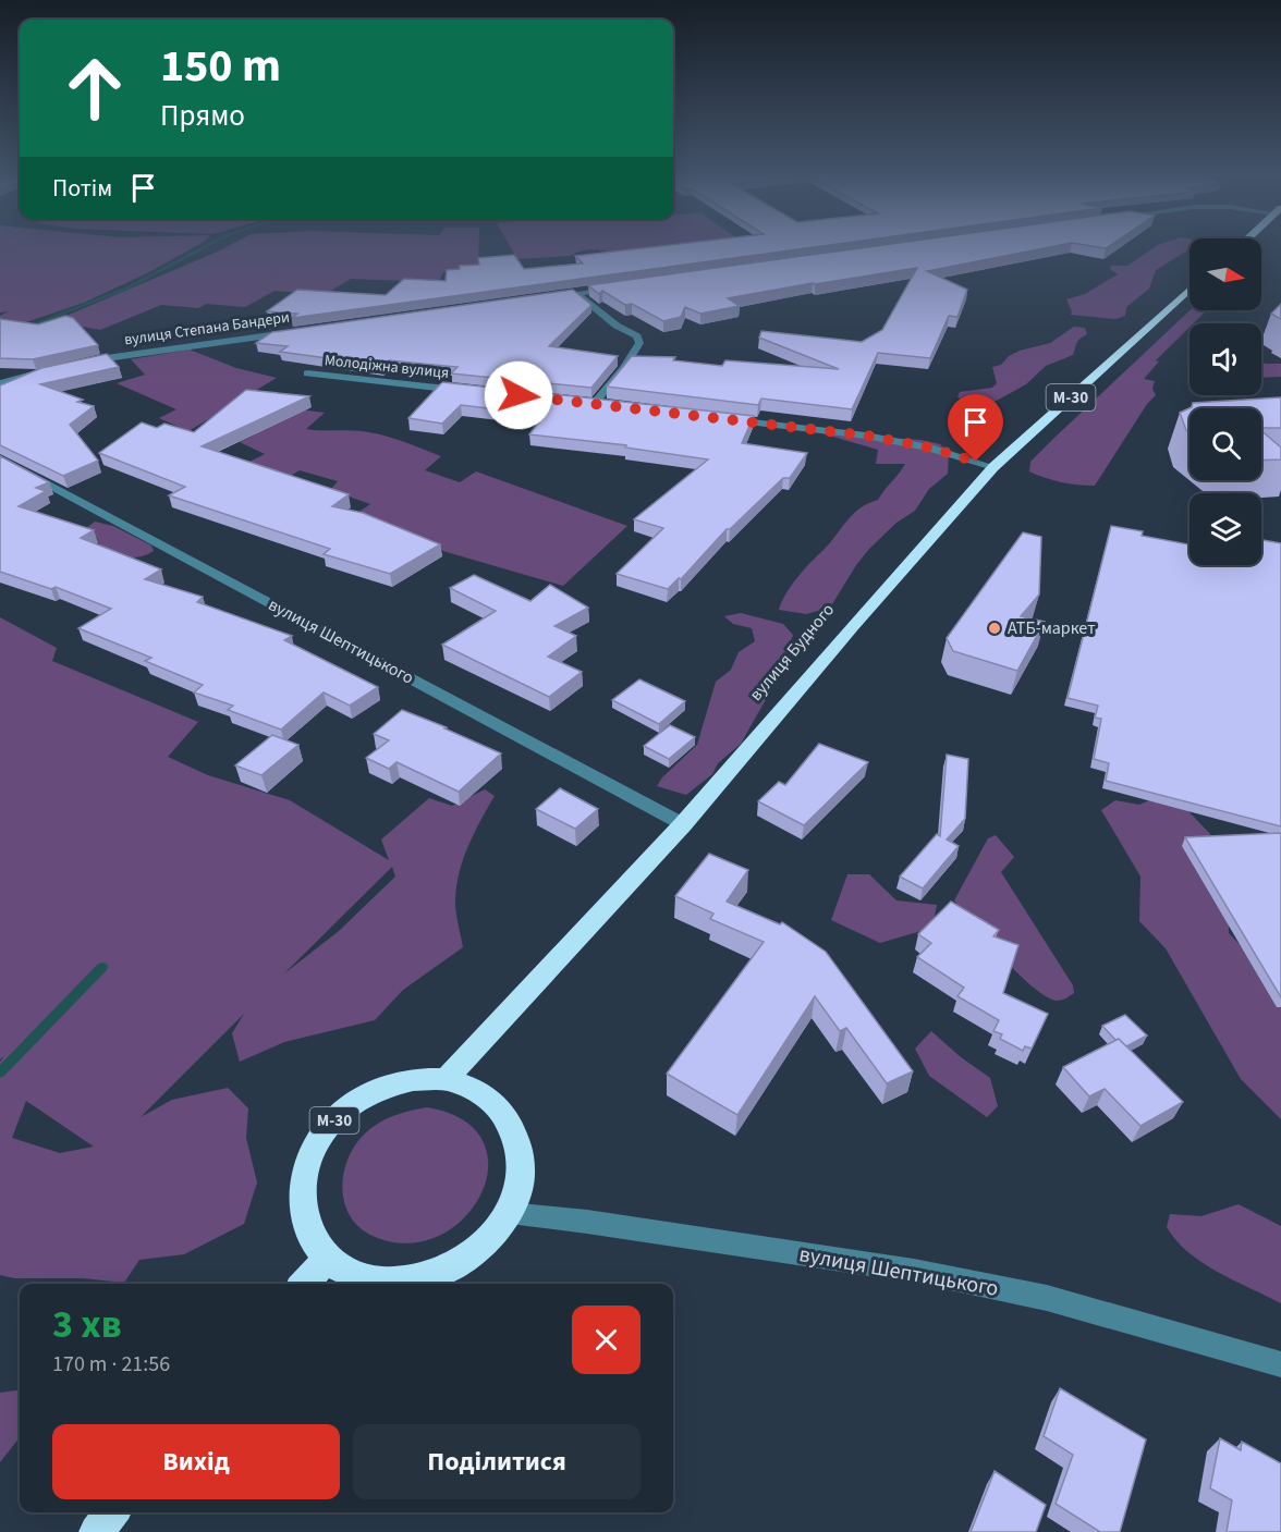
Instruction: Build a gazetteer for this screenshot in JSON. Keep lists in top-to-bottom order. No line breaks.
{"streets":{"highway":["М-30","вулиця Будного"],"street":["вулиця Степана Бандери","Молодіжна вулиця","вулиця Шептицького"]},"crossings":[["М-30","вулиця Шептицького"],["М-30","вулиця Будного"],["вулиця Шептицького","вулиця Будного"]],"places":["АТБ-маркет"],"north":"right","page":{"turn":["150 m","Прямо"],"then":"Потім","heading":["3 хв","170 m · 21:56"],"buttons":["Вихід","Поділитися"]}}
